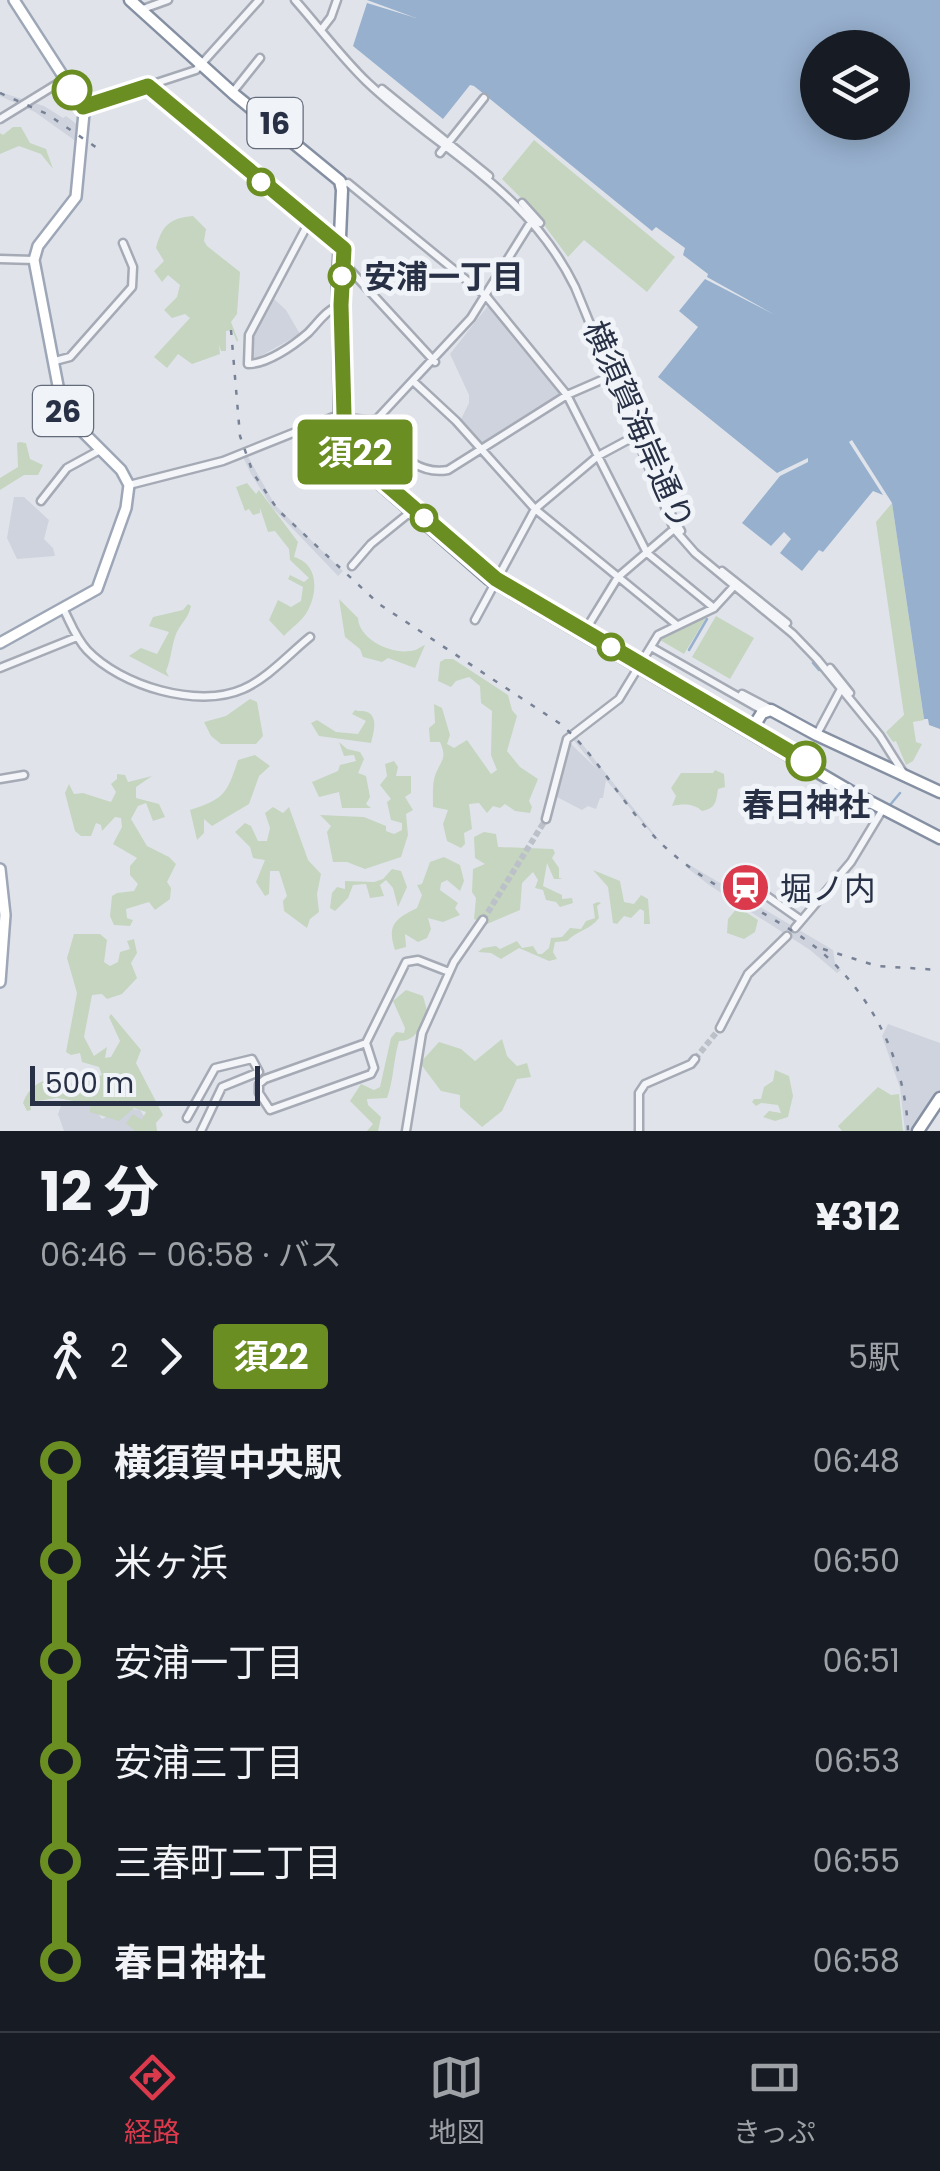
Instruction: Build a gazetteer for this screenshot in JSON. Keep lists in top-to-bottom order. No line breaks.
{"streets":{"highway":["16"],"main road":["26"],"street":["横須賀海岸通り"]},"places":{"other":["安浦一丁目","春日神社"],"station":["堀ノ内"]},"lines":["bus line 須22"],"scale_bar":"500 m","page":{"on_map":"須22","scale":"500 m","heading":["12 分","06:46 – 06:58 · バス","¥312"],"legs":["2","須22","5駅"],"list":[{"name":"横須賀中央駅","value":"06:48"},{"name":"米ヶ浜","value":"06:50"},{"name":"安浦一丁目","value":"06:51"},{"name":"安浦三丁目","value":"06:53"},{"name":"三春町二丁目","value":"06:55"},{"name":"春日神社","value":"06:58"}],"tabs":["経路","地図","きっぷ"]}}
